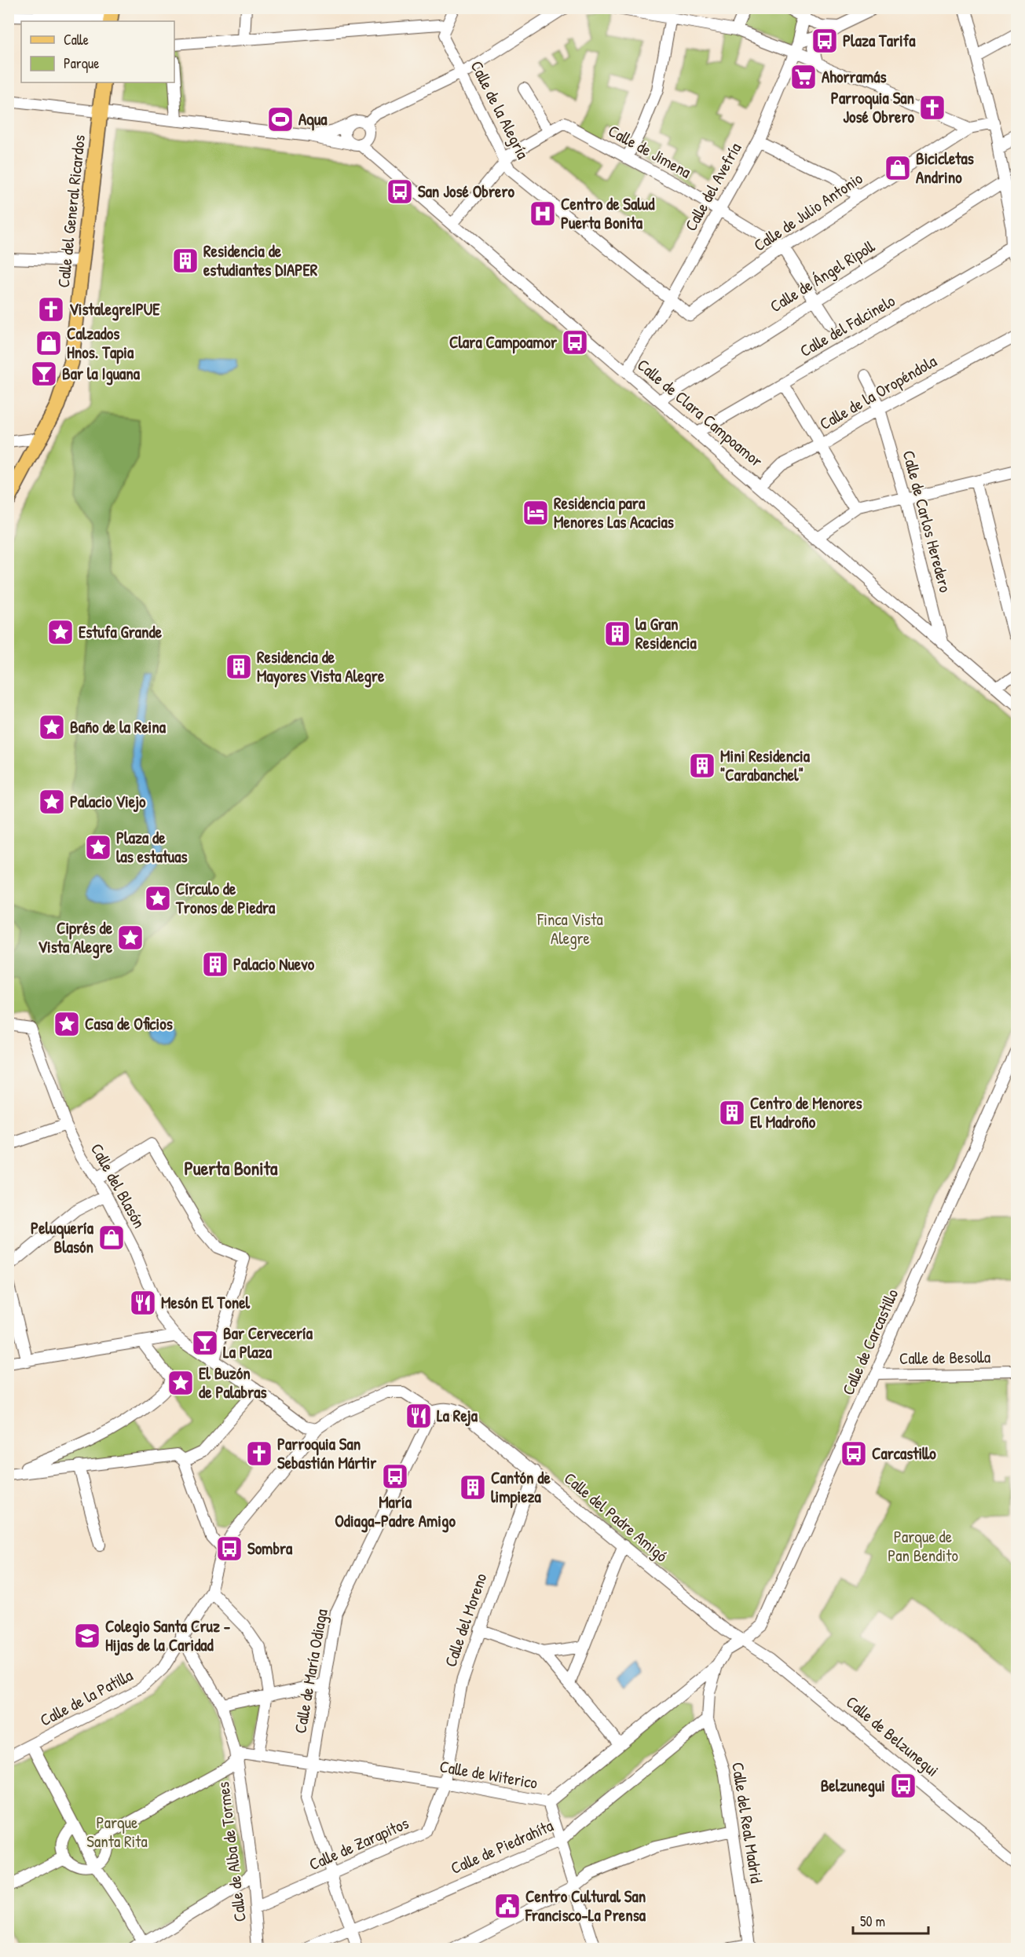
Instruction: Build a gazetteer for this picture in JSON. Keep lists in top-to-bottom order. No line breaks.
{"streets":{"main road":["Calle del General Ricardos"],"street":["Calle de la Alegría","Calle de Jimena","Calle del Avefría","Calle de Julio Antonio","Calle de Ángel Ripoll","Calle del Falcinelo","Calle de la Oropéndola","Calle de Clara Campoamor","Calle de Carlos Heredero","Calle del Blasón","Calle de Carcastillo","Calle de Besolla","Calle del Padre Amigó","Calle del Moreno","Calle de María Odiaga","Calle de la Patilla","Calle de Belzunegui","Calle de Witerico","Calle del Real Madrid","Calle de Zarapitos","Calle de Piedrahíta","Calle de Alba de Tormes"]},"crossings":[["Calle de la Alegría","Calle del Avefría"],["Calle de la Alegría","Calle de Julio Antonio"],["Calle de Jimena","Calle del Avefría"],["Calle de Jimena","Calle de Julio Antonio"],["Calle del Avefría","Calle de Julio Antonio"],["Calle del Avefría","Calle de Clara Campoamor"],["Calle de Ángel Ripoll","Calle de Clara Campoamor"],["Calle del Falcinelo","Calle de Clara Campoamor"],["Calle de la Oropéndola","Calle de Clara Campoamor"],["Calle de la Oropéndola","Calle de Carlos Heredero"],["Calle de Clara Campoamor","Calle de Carlos Heredero"],["Calle del Blasón","Calle de la Patilla"],["Calle de Carcastillo","Calle de Besolla"],["Calle de Carcastillo","Calle del Padre Amigó"],["Calle de Carcastillo","Calle de Belzunegui"],["Calle de Carcastillo","Calle del Real Madrid"],["Calle del Padre Amigó","Calle del Moreno"],["Calle del Padre Amigó","Calle de María Odiaga"],["Calle del Padre Amigó","Calle de Belzunegui"],["Calle del Moreno","Calle de Witerico"],["Calle del Moreno","Calle de Zarapitos"],["Calle de María Odiaga","Calle de Witerico"],["Calle de María Odiaga","Calle de Zarapitos"],["Calle de María Odiaga","Calle de Piedrahíta"],["Calle de la Patilla","Calle de Alba de Tormes"],["Calle de Witerico","Calle del Real Madrid"],["Calle de Witerico","Calle de Zarapitos"],["Calle de Witerico","Calle de Alba de Tormes"],["Calle del Real Madrid","Calle de Piedrahíta"],["Calle de Zarapitos","Calle de Alba de Tormes"]],"districts":["Puerta Bonita"],"parks":["Finca Vista Alegre","Parque de Pan Bendito","Parque Santa Rita"],"places":{"bus stop":["Plaza Tarifa","San José Obrero","Clara Campoamor","Carcastillo","María Odiaga-Padre Amigo","Sombra","Belzunegui"],"supermarket":["Ahorramás"],"church":["Parroquia San José Obrero","VistalegreIPUE","Parroquia San Sebastián Mártir"],"sports":["Aqua"],"shop":["Bicicletas Andrino","Calzados Hnos. Tapia","Peluquería Blasón"],"hospital":["Centro de Salud Puerta Bonita"],"building":["Residencia de estudiantes DIAPER","la Gran Residencia","Residencia de Mayores Vista Alegre","Mini Residencia \"Carabanchel\"","Palacio Nuevo","Centro de Menores El Madroño","Cantón de limpieza"],"bar":["Bar la Iguana","Bar Cervecería La Plaza"],"hotel":["Residencia para Menores Las Acacias"],"place":["Estufa Grande","Baño de la Reina","Palacio Viejo","Plaza de las estatuas","Círculo de Tronos de Piedra","Ciprés de Vista Alegre","Casa de Oficios","El Buzón de Palabras"],"restaurant":["Mesón El Tonel","La Reja"],"school or university":["Colegio Santa Cruz - Hijas de la Caridad"],"public building":["Centro Cultural San Francisco-La Prensa"]},"legend":["Calle","Parque"],"scale_bar":"50 m"}
